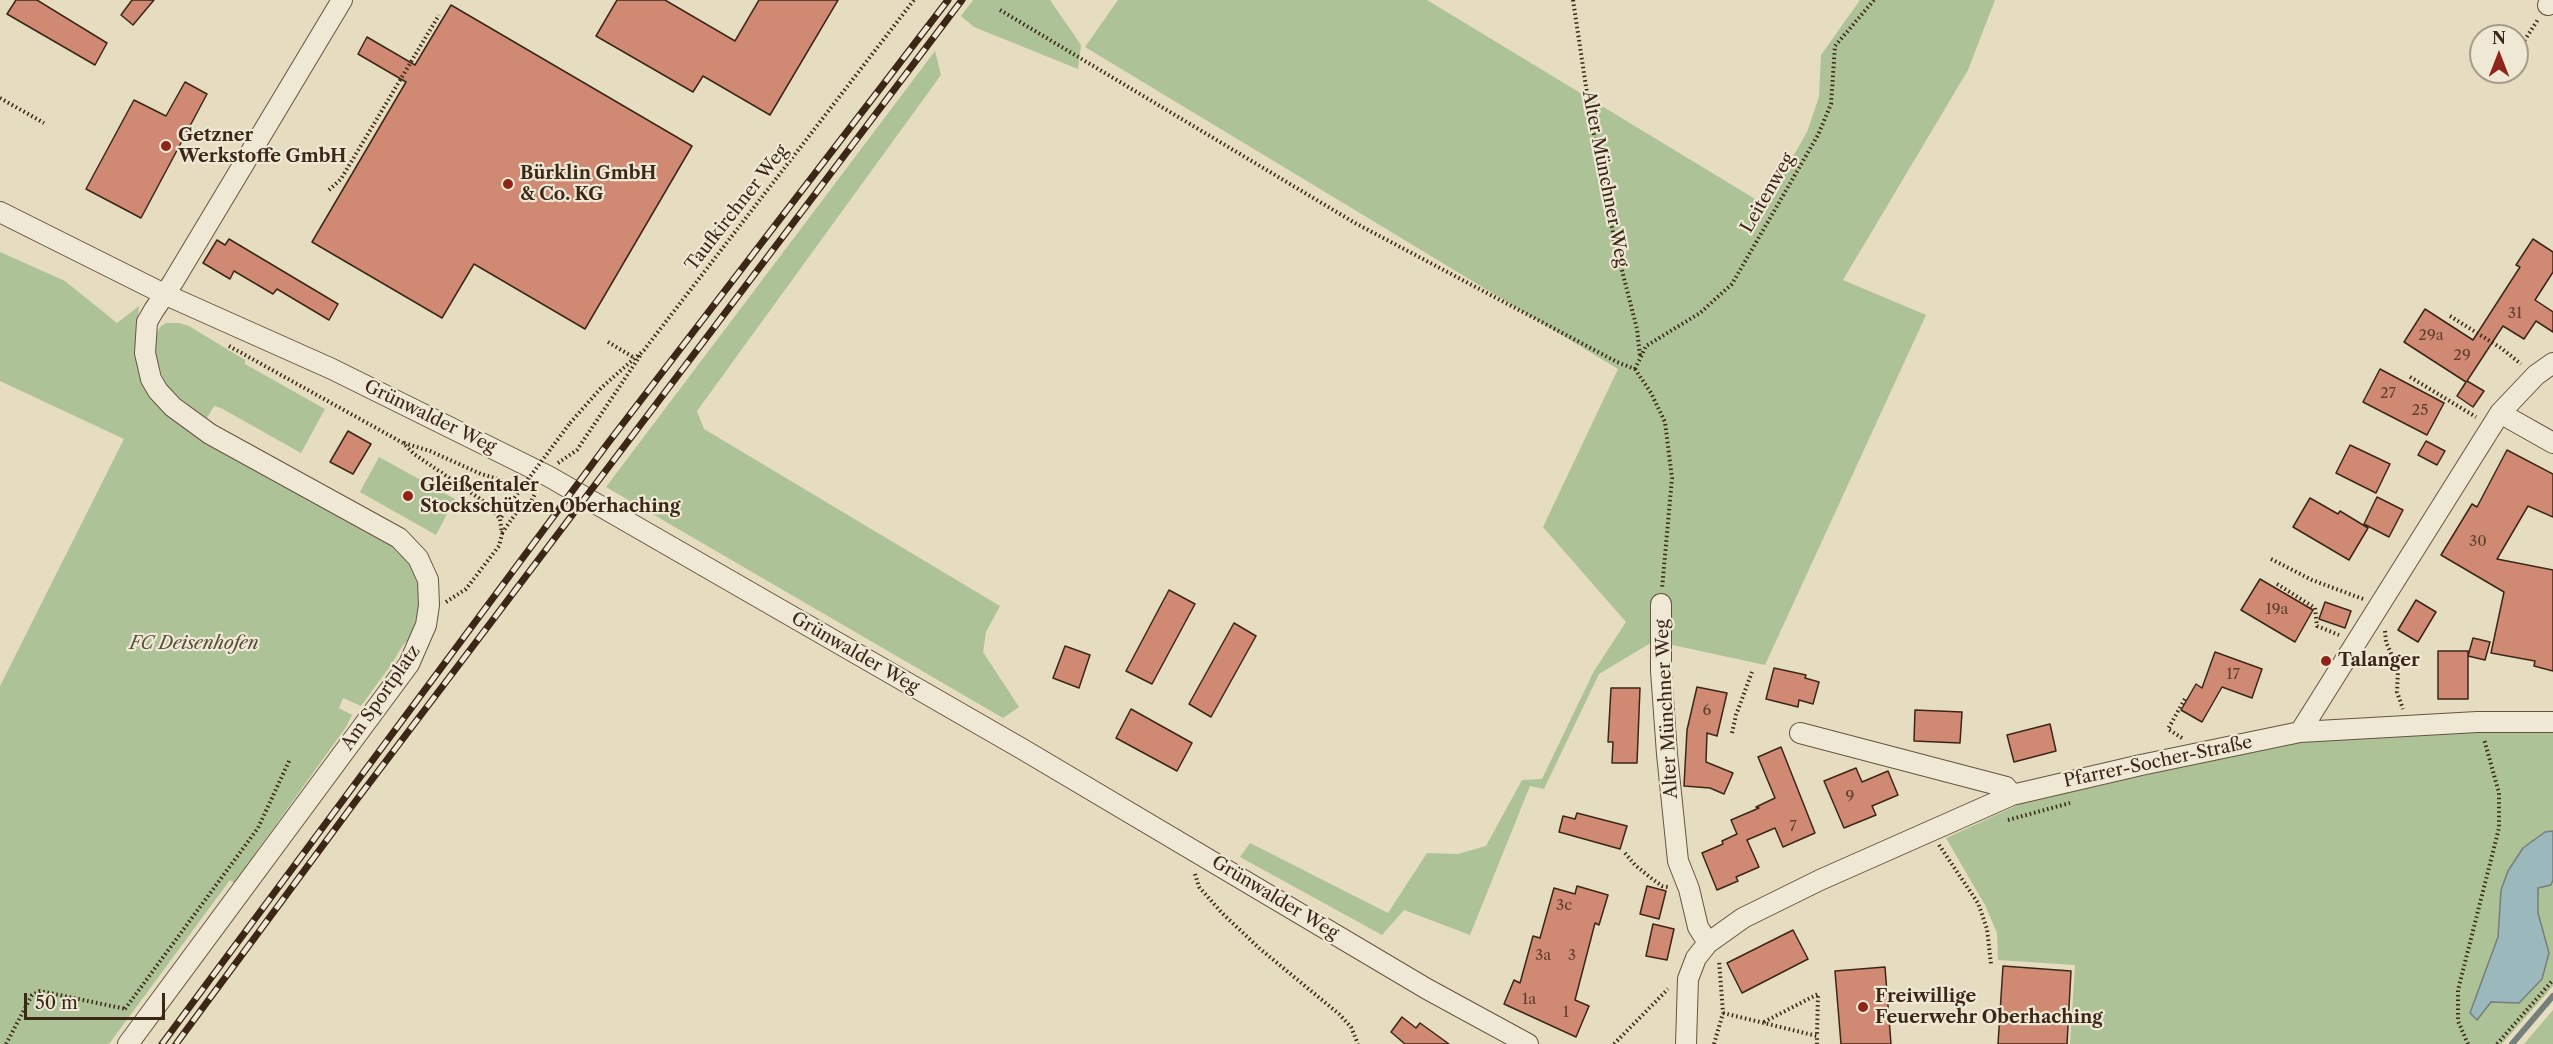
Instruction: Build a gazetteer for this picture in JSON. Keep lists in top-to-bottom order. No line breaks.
{"streets":{"street":["Alter Münchner Weg","Grünwalder Weg","Am Sportplatz","Pfarrer-Socher-Straße"],"path":["Leitenweg","Taufkirchner Weg"]},"crossings":[["Alter Münchner Weg","Leitenweg"],["Alter Münchner Weg","Pfarrer-Socher-Straße"],["Grünwalder Weg","Am Sportplatz"]],"parks":["FC Deisenhofen"],"places":["Getzner Werkstoffe GmbH","Bürklin GmbH & Co. KG","Gleißentaler Stockschützen Oberhaching","Talanger","Freiwillige Feuerwehr Oberhaching"],"house_numbers":["31","29a","29","27","25","30","19a","17","6","9","7","3c","3a","3","1a","1"],"scale_bar":"50 m","north":"top"}
